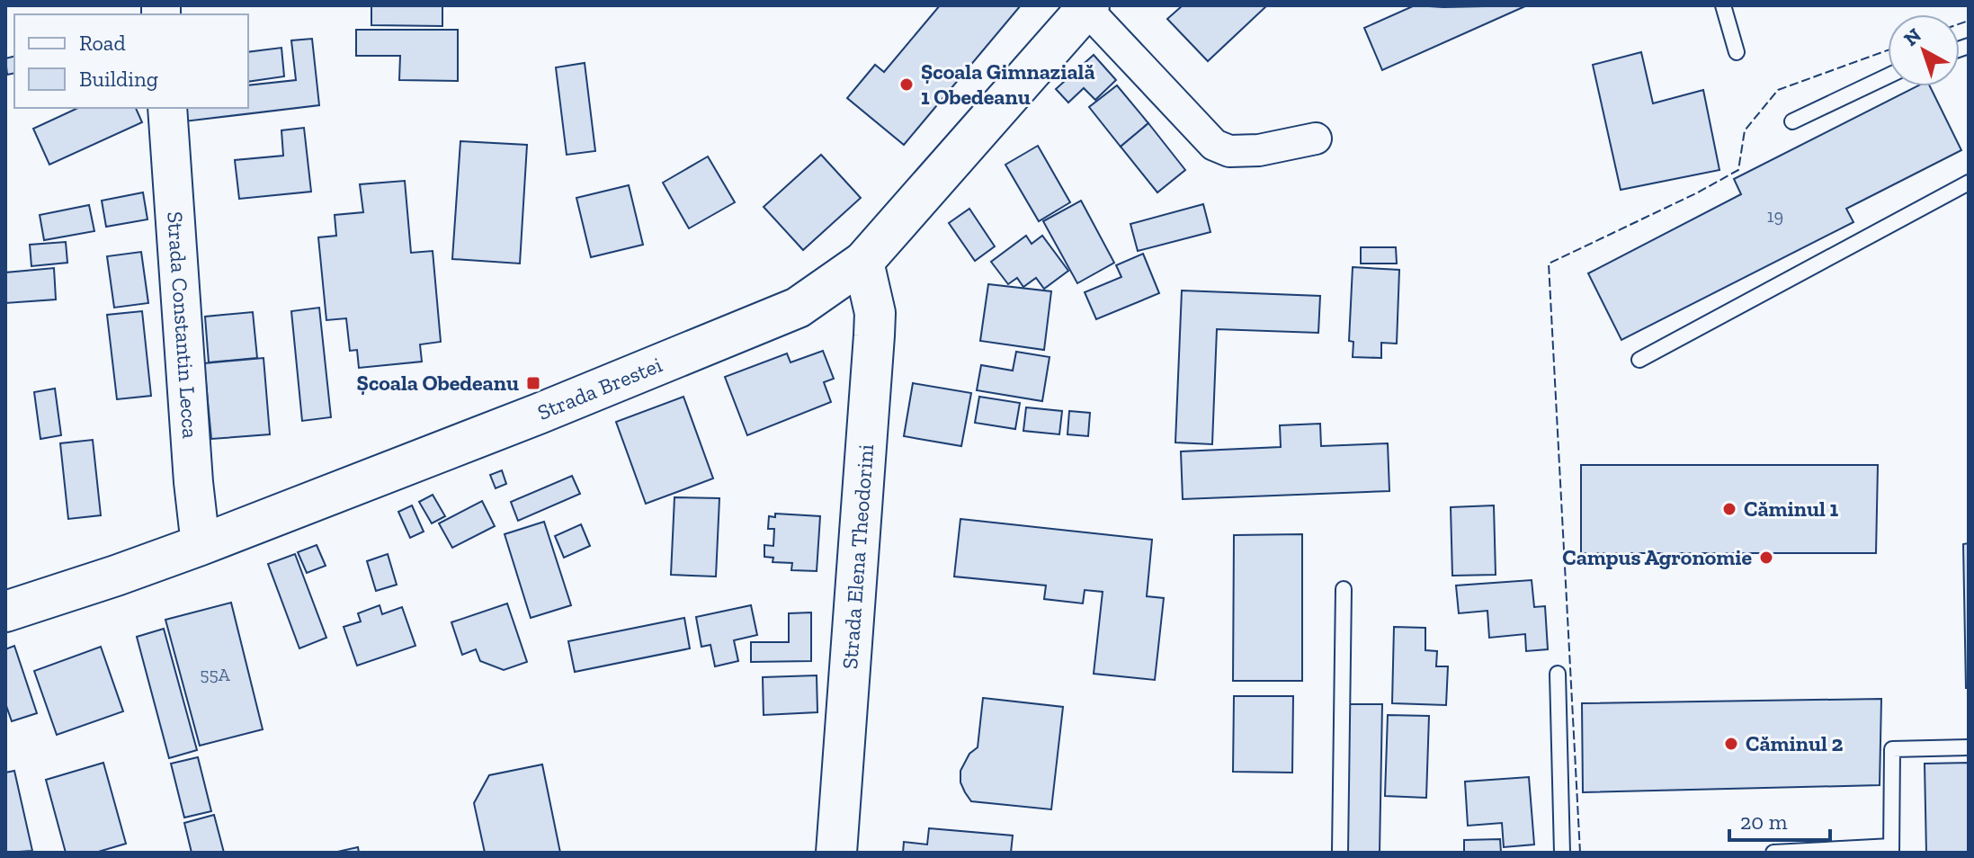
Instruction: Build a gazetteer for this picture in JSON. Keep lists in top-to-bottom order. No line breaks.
{"streets":{"main road":["Strada Brestei","Strada Elena Theodorini"],"street":["Strada Constantin Lecca"]},"crossings":[["Strada Constantin Lecca","Strada Brestei"],["Strada Brestei","Strada Elena Theodorini"]],"places":{"other":["Școala Gimnazială 1 Obedeanu","Căminul 1","Campus Agronomie","Căminul 2"],"transit":["Școala Obedeanu"]},"house_numbers":["19","55A"],"legend":["Road","Building"],"scale_bar":"20 m","north":"top left"}
